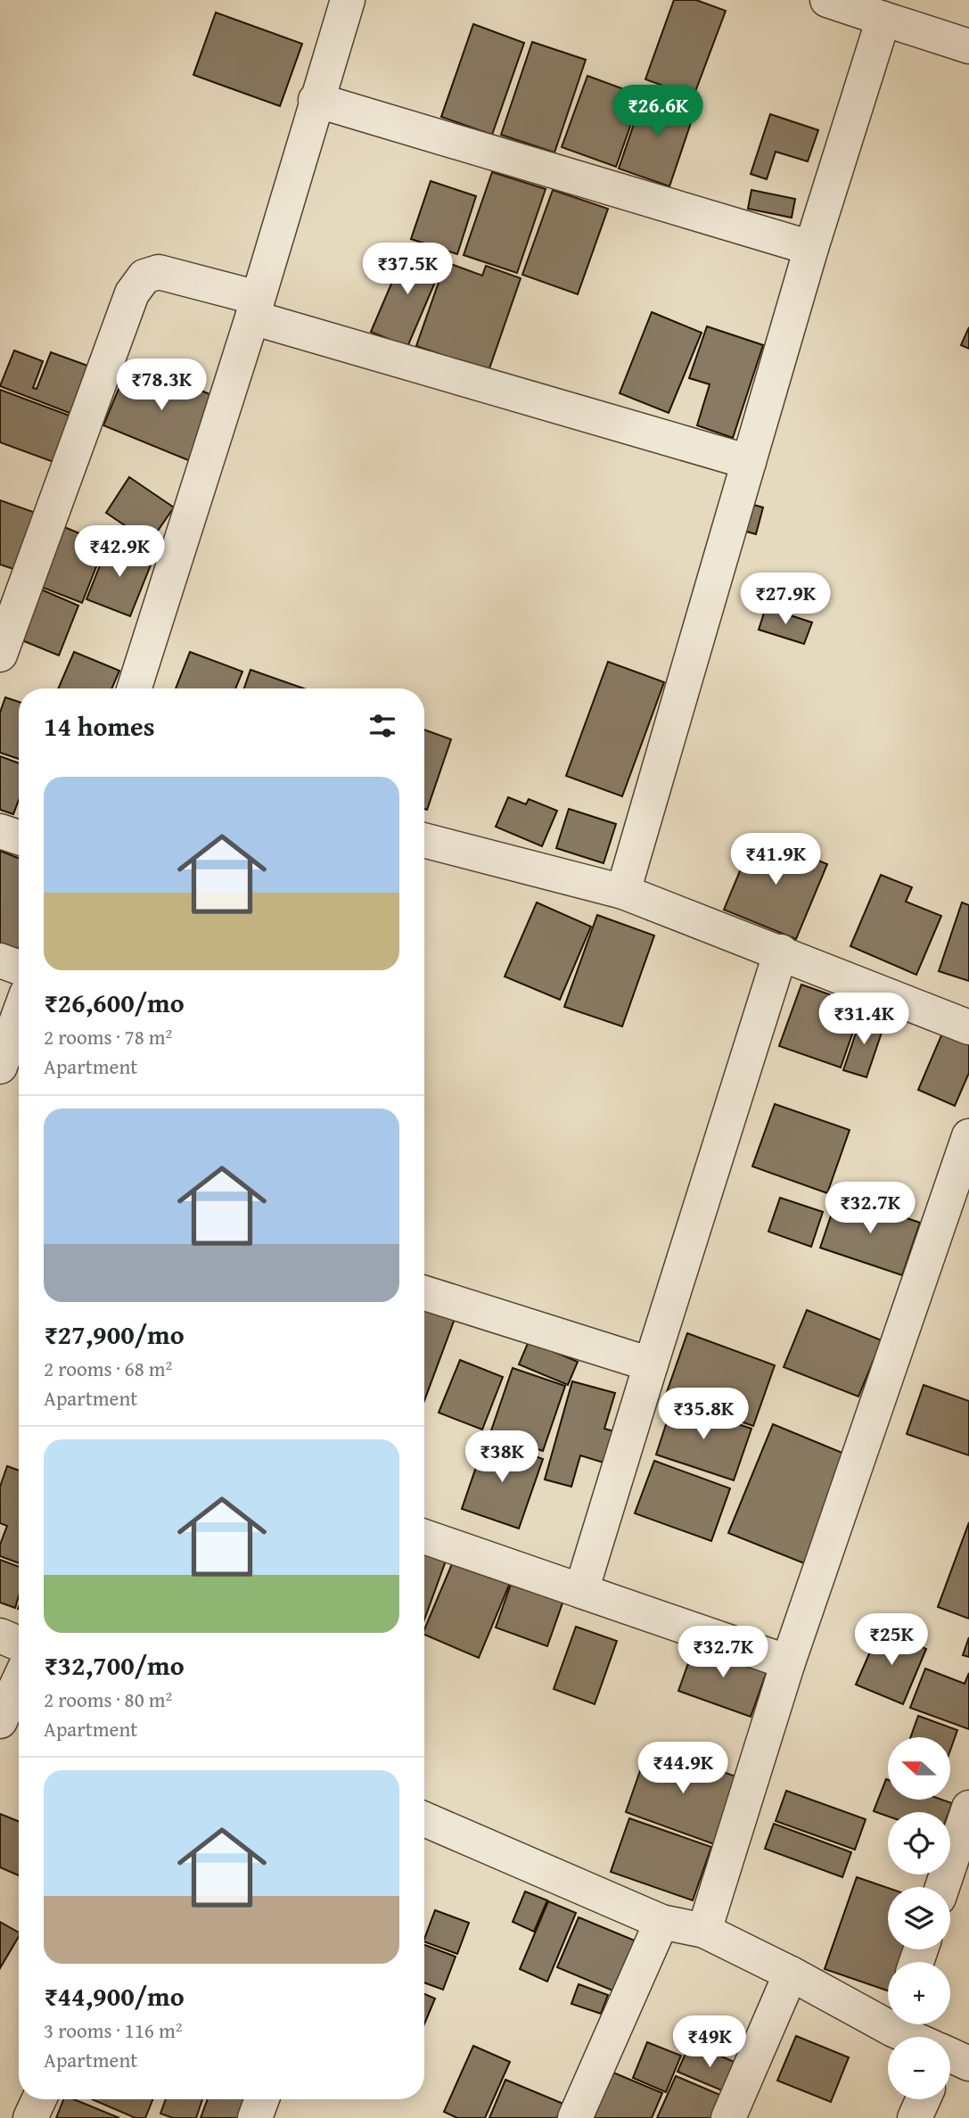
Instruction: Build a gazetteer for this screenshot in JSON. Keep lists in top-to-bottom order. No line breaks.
{"north":"left","page":{"price":["₹26.6K","₹37.5K","₹78.3K","₹42.9K","₹27.9K","₹41.9K","₹31.4K","₹32.7K","₹35.8K","₹38K","₹25K","₹32.7K","₹44.9K","₹49K"],"heading":"14 homes","list":[{"name":"₹26,600/mo","note":"2 rooms · 78 m² · Apartment"},{"name":"₹27,900/mo","note":"2 rooms · 68 m² · Apartment"},{"name":"₹32,700/mo","note":"2 rooms · 80 m² · Apartment"},{"name":"₹44,900/mo","note":"3 rooms · 116 m² · Apartment"}],"map_buttons":["+","−"]}}
